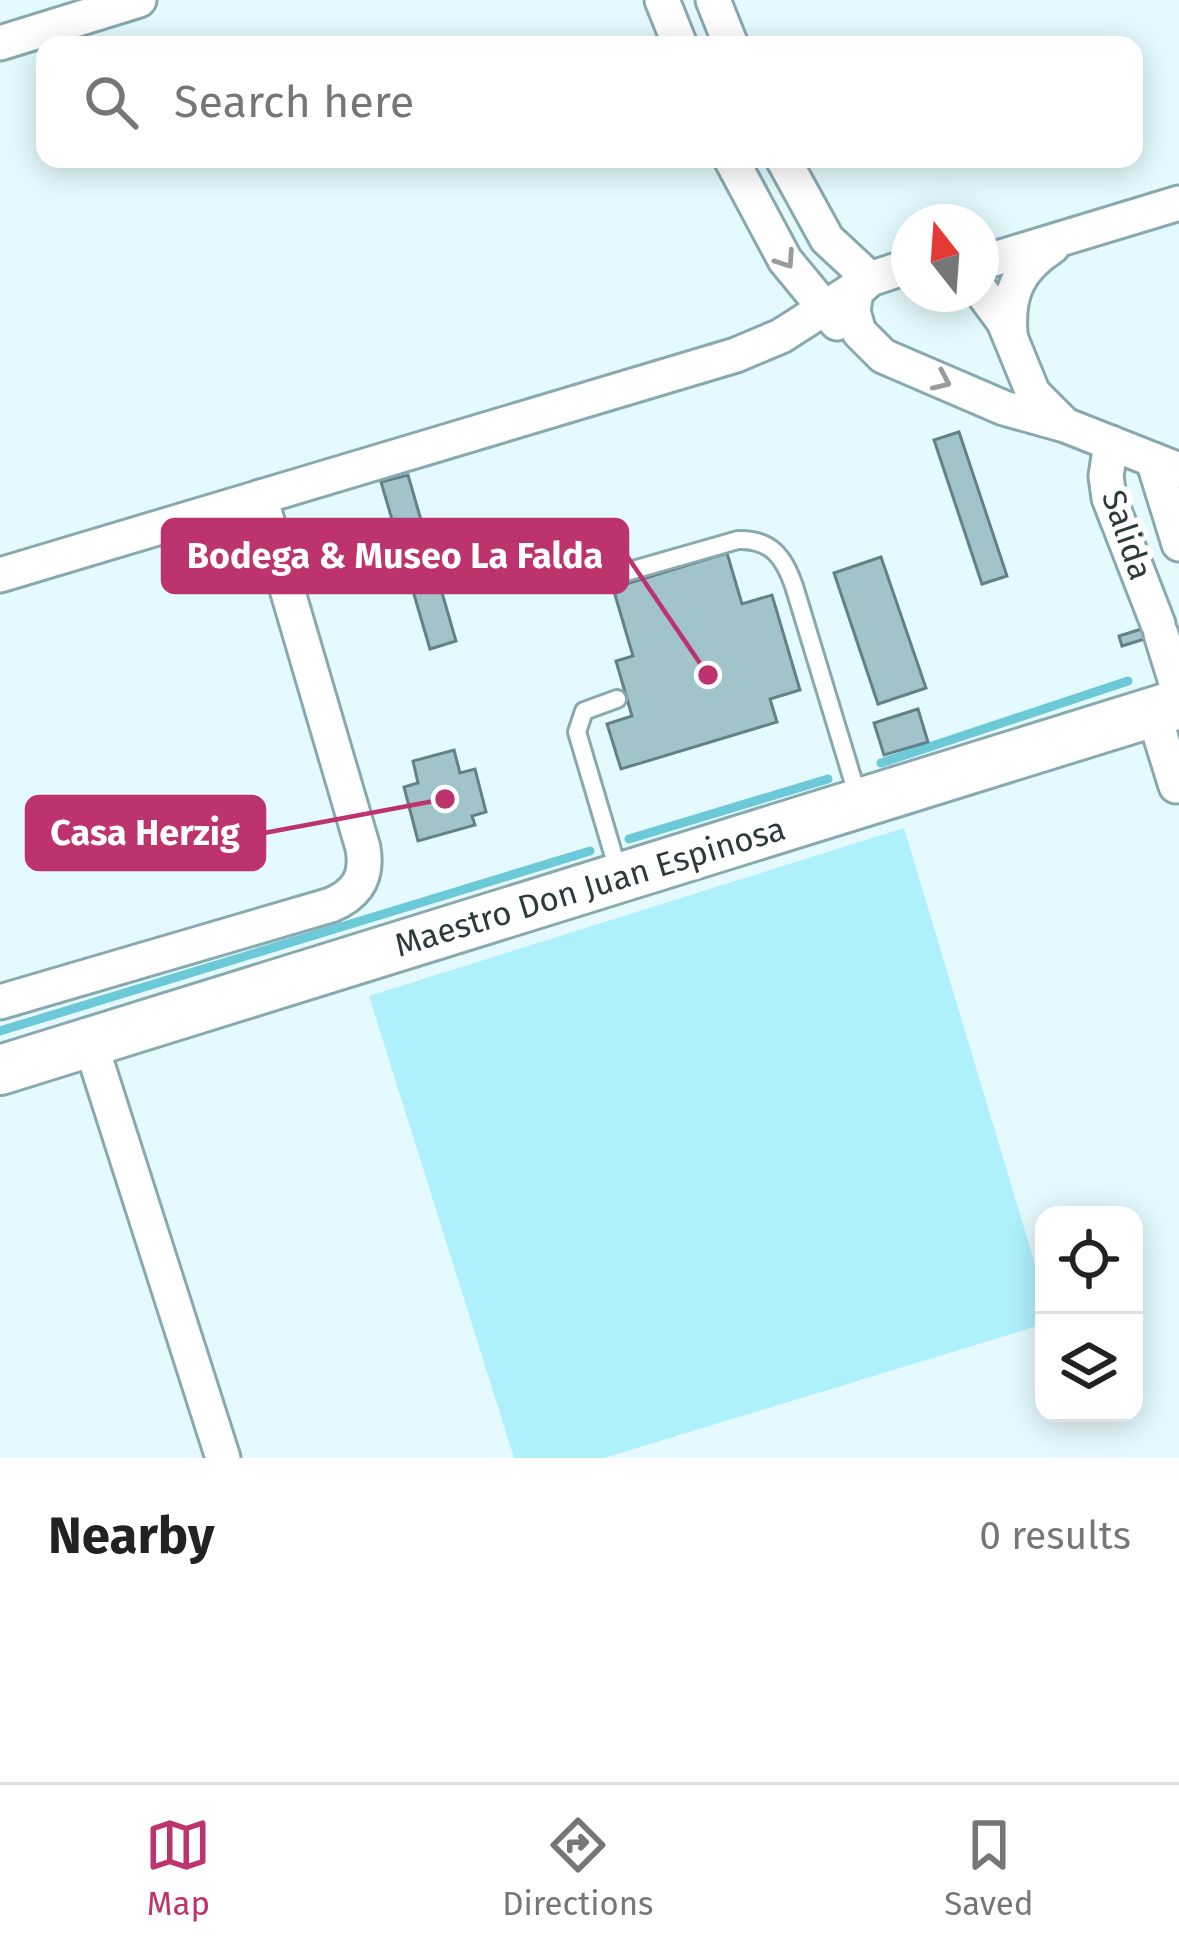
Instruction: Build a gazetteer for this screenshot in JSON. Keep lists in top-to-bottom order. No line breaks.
{"streets":{"main road":["Maestro Don Juan Espinosa"],"street":["Salida"]},"crossings":[["Salida","Maestro Don Juan Espinosa"]],"places":["Bodega & Museo La Falda","Casa Herzig"],"north":"top","page":{"search":"Search here","heading":["Nearby","0 results"],"nav":["Map","Directions","Saved"]}}
